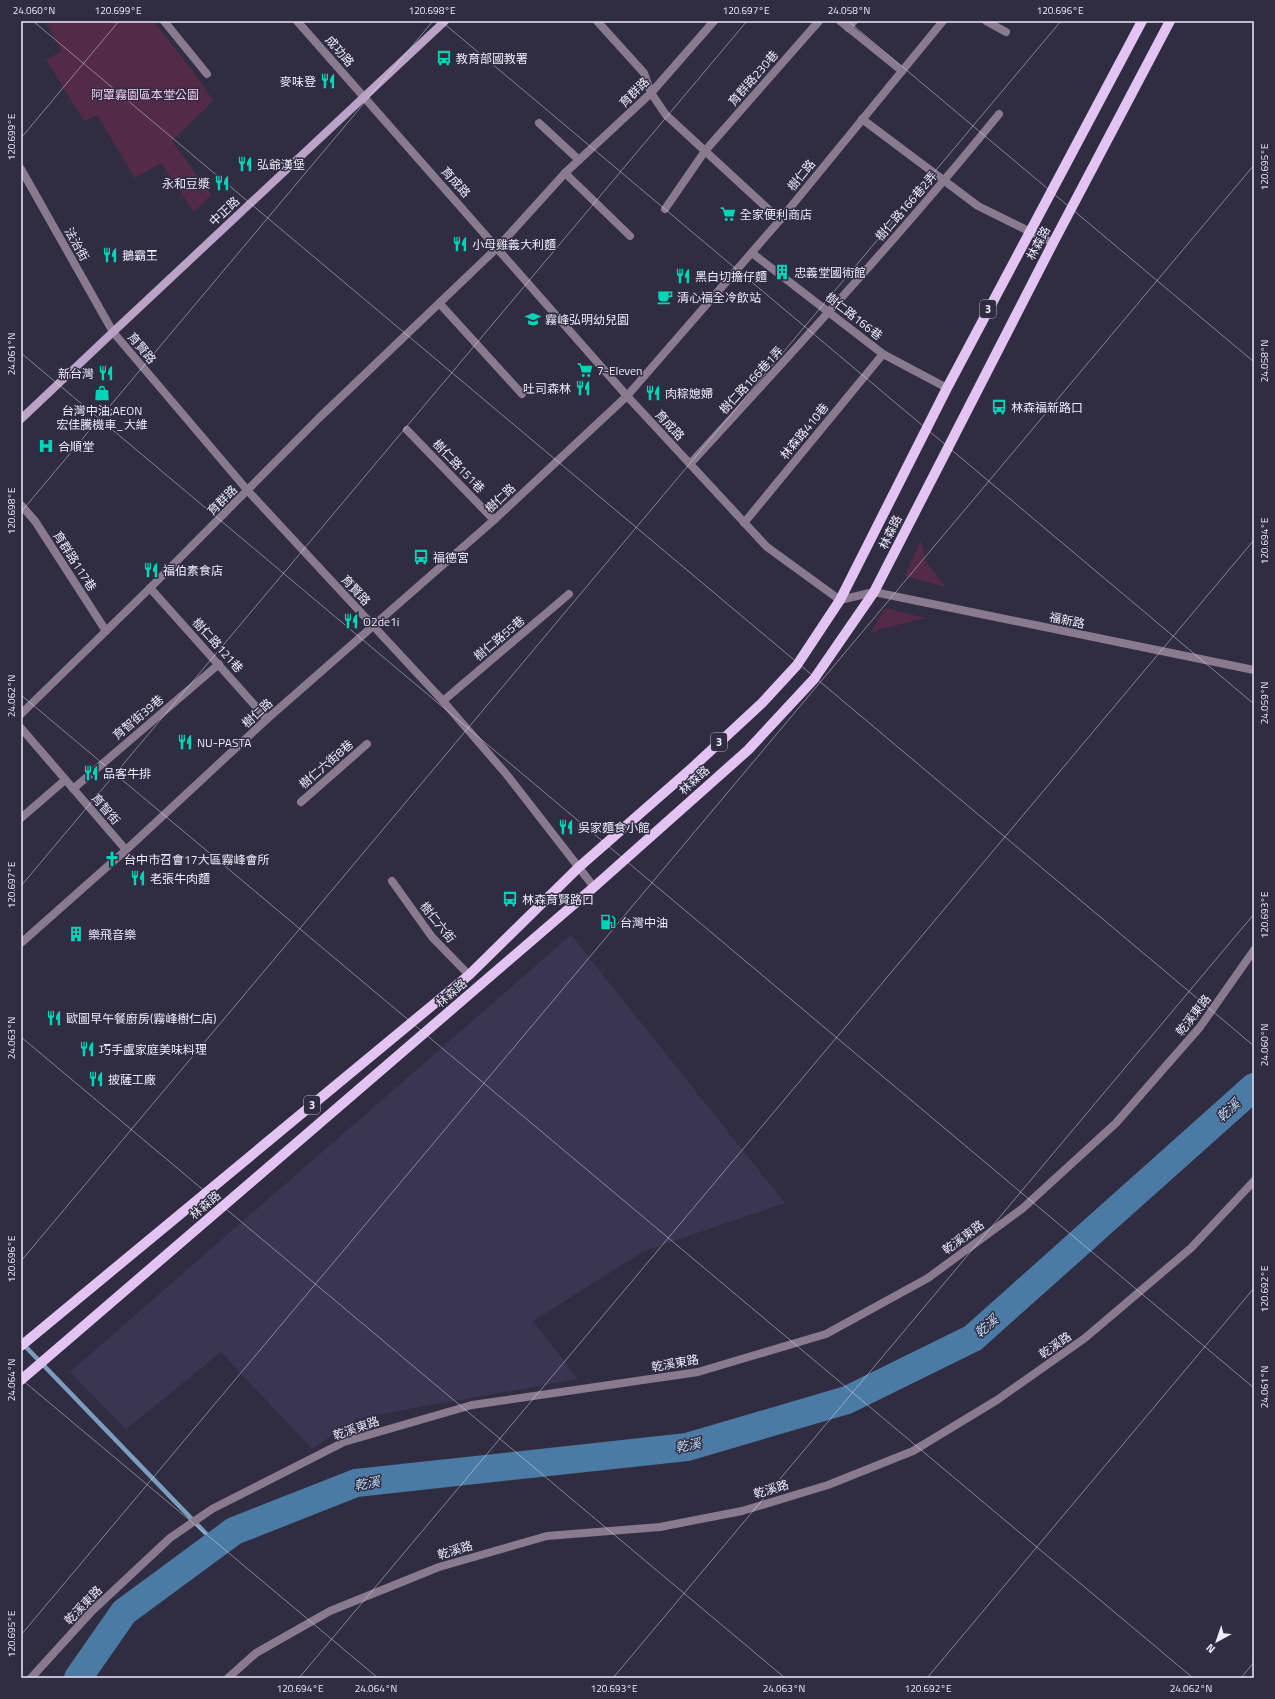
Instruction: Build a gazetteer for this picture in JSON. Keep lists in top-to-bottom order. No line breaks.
{"streets":{"main road":["林森路","3"],"street":["成功路","育群路230巷","育群路","樹仁路","育成路","樹仁路166巷2弄","中正路","法治街","樹仁路166巷","育賢路","樹仁路166巷1弄","林森路410巷","樹仁路151巷","育群路117巷","福新路","樹仁路55巷","樹仁路121巷","育智街39巷","樹仁六街8巷","育智街","樹仁六街","乾溪東路","乾溪路"]},"crossings":[["成功路","育成路"],["成功路","中正路"],["育群路","育成路"],["育群路","育賢路"],["育群路","育群路117巷"],["育群路","樹仁路121巷"],["樹仁路","育成路"],["樹仁路","樹仁路166巷"],["樹仁路","育賢路"],["樹仁路","樹仁路151巷"],["樹仁路","樹仁路121巷"],["樹仁路","育智街"],["育成路","中正路"],["育成路","林森路"],["育成路","樹仁路166巷1弄"],["育成路","林森路410巷"],["樹仁路166巷2弄","樹仁路166巷"],["樹仁路166巷2弄","樹仁路166巷1弄"],["中正路","法治街"],["中正路","育賢路"],["林森路","樹仁路166巷"],["林森路","育賢路"],["林森路","福新路"],["林森路","樹仁六街"],["法治街","育賢路"],["樹仁路166巷","樹仁路166巷1弄"],["樹仁路166巷","林森路410巷"],["育賢路","樹仁路55巷"],["樹仁路121巷","育智街39巷"],["育智街39巷","育智街"]],"water":["乾溪"],"parks":["阿罩霧園區本堂公園"],"places":{"bus stop":["教育部國教署","林森福新路口","福德宮","林森育賢路口"],"restaurant":["麥味登","弘爺漢堡","永和豆漿","小母雞義大利麵","鵝霸王","黑白切擔仔麵","新台灣","吐司森林","肉粽媳婦","福伯素食店","O2de1i","NU-PASTA","品客牛排","吳家麵食小館","老張牛肉麵","歐圖早午餐廚房(霧峰樹仁店)","巧手盧家庭美味料理","披薩工廠"],"supermarket":["全家便利商店","7-Eleven"],"building":["忠義堂國術館","樂飛音樂"],"cafe":["清心福全冷飲站"],"school or university":["霧峰弘明幼兒園"],"shop":["台灣中油;AEON 宏佳騰機車_大維"],"hospital":["合順堂"],"church":["台中市召會17大區霧峰會所"],"fuel station":["台灣中油"]},"north":"bottom left","coordinates":["24.060°N","120.699°E","120.698°E","120.697°E","24.058°N","120.696°E","120.695°E","24.061°N","120.694°E","24.062°N","24.059°N","120.693°E","24.063°N","120.692°E","24.064°N"]}
